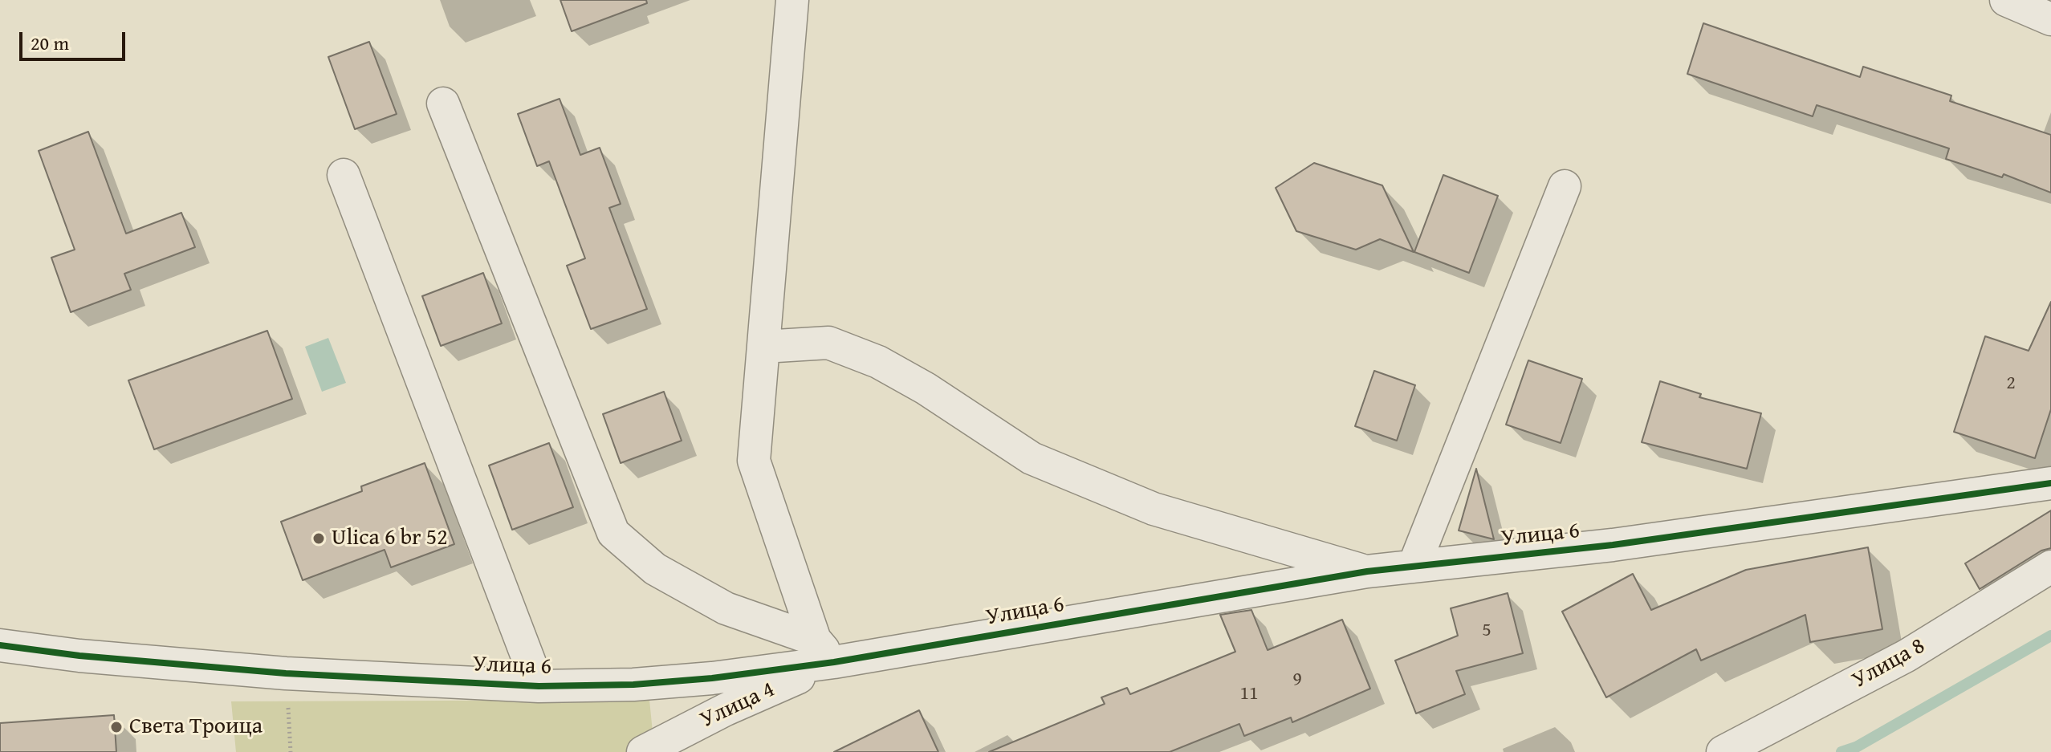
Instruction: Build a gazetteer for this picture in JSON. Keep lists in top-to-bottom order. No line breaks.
{"streets":{"street":["Улица 6","Улица 8","Улица 4"]},"crossings":[["Улица 6","Улица 4"]],"places":["Ulica 6 br 52","Света Троица"],"house_numbers":["2","5","9","11"],"scale_bar":"20 m"}
